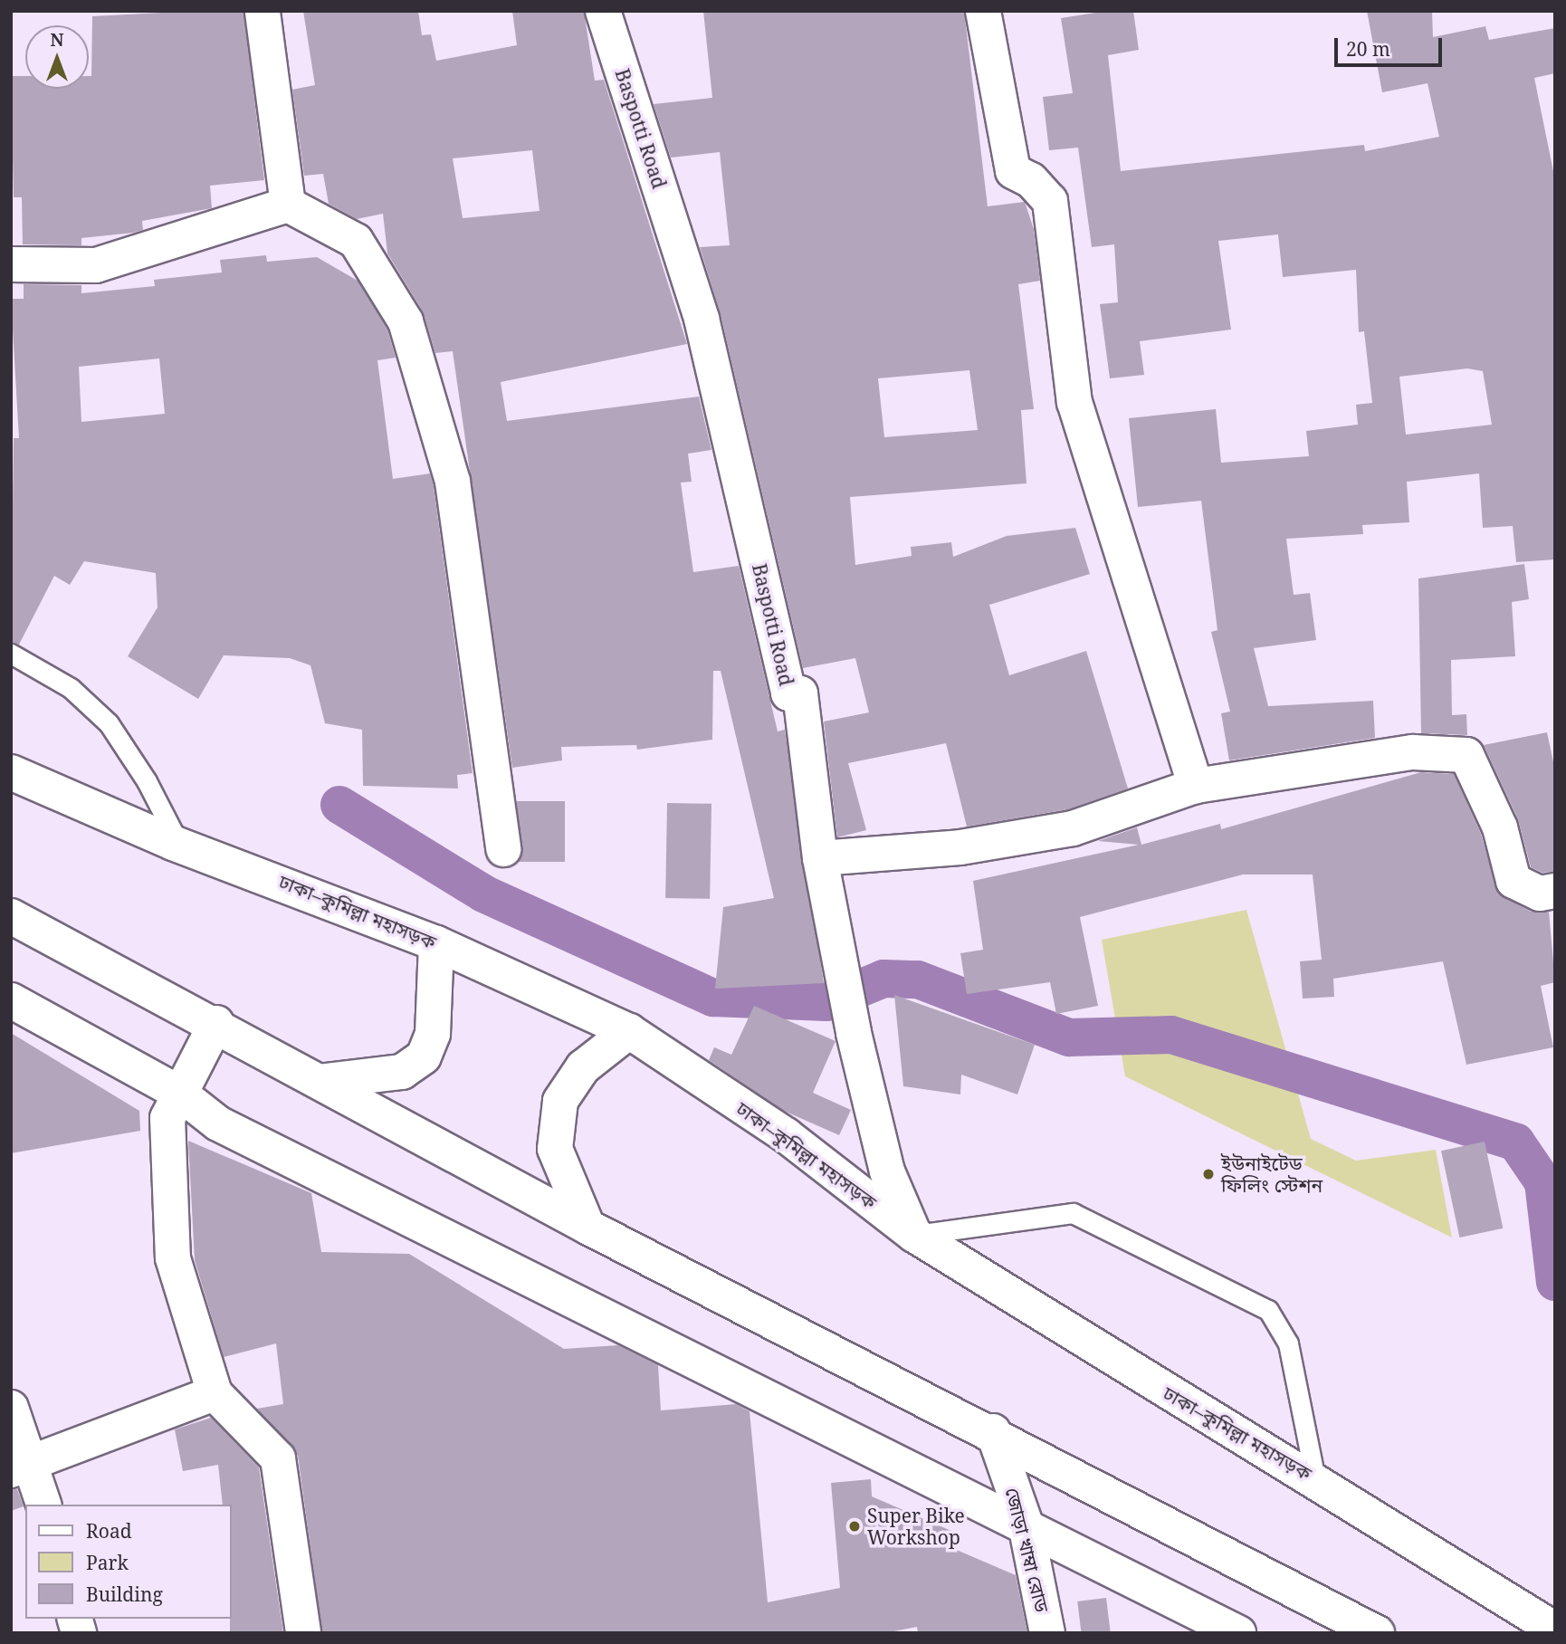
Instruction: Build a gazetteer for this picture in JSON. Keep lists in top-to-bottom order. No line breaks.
{"streets":{"main road":["Baspotti Road","ঢাকা–কুমিল্লা মহাসড়ক","জোড়া খাম্বা রোড"]},"crossings":[["Baspotti Road","ঢাকা–কুমিল্লা মহাসড়ক"]],"places":["ইউনাইটেড ফিলিং স্টেশন","Super Bike Workshop"],"legend":["Road","Park","Building"],"scale_bar":"20 m","north":"top"}
